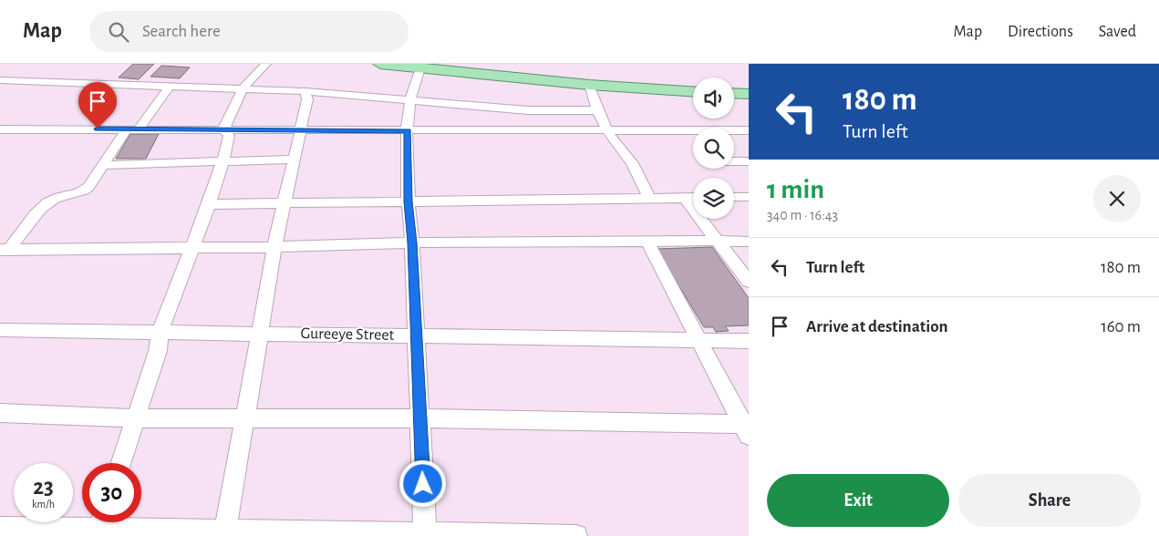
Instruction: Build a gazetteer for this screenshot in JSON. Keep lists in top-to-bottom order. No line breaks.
{"streets":{"street":["Gureeye Street"]},"page":{"header":"Map","search":"Search here","nav":["Map","Directions","Saved"],"turn":["180 m","Turn left"],"heading":["1 min","340 m · 16:43"],"list":[{"name":"Turn left","value":"180 m"},{"name":"Arrive at destination","value":"160 m"}],"speed":"23 km/h","limit":"30","buttons":["Exit","Share"]}}
